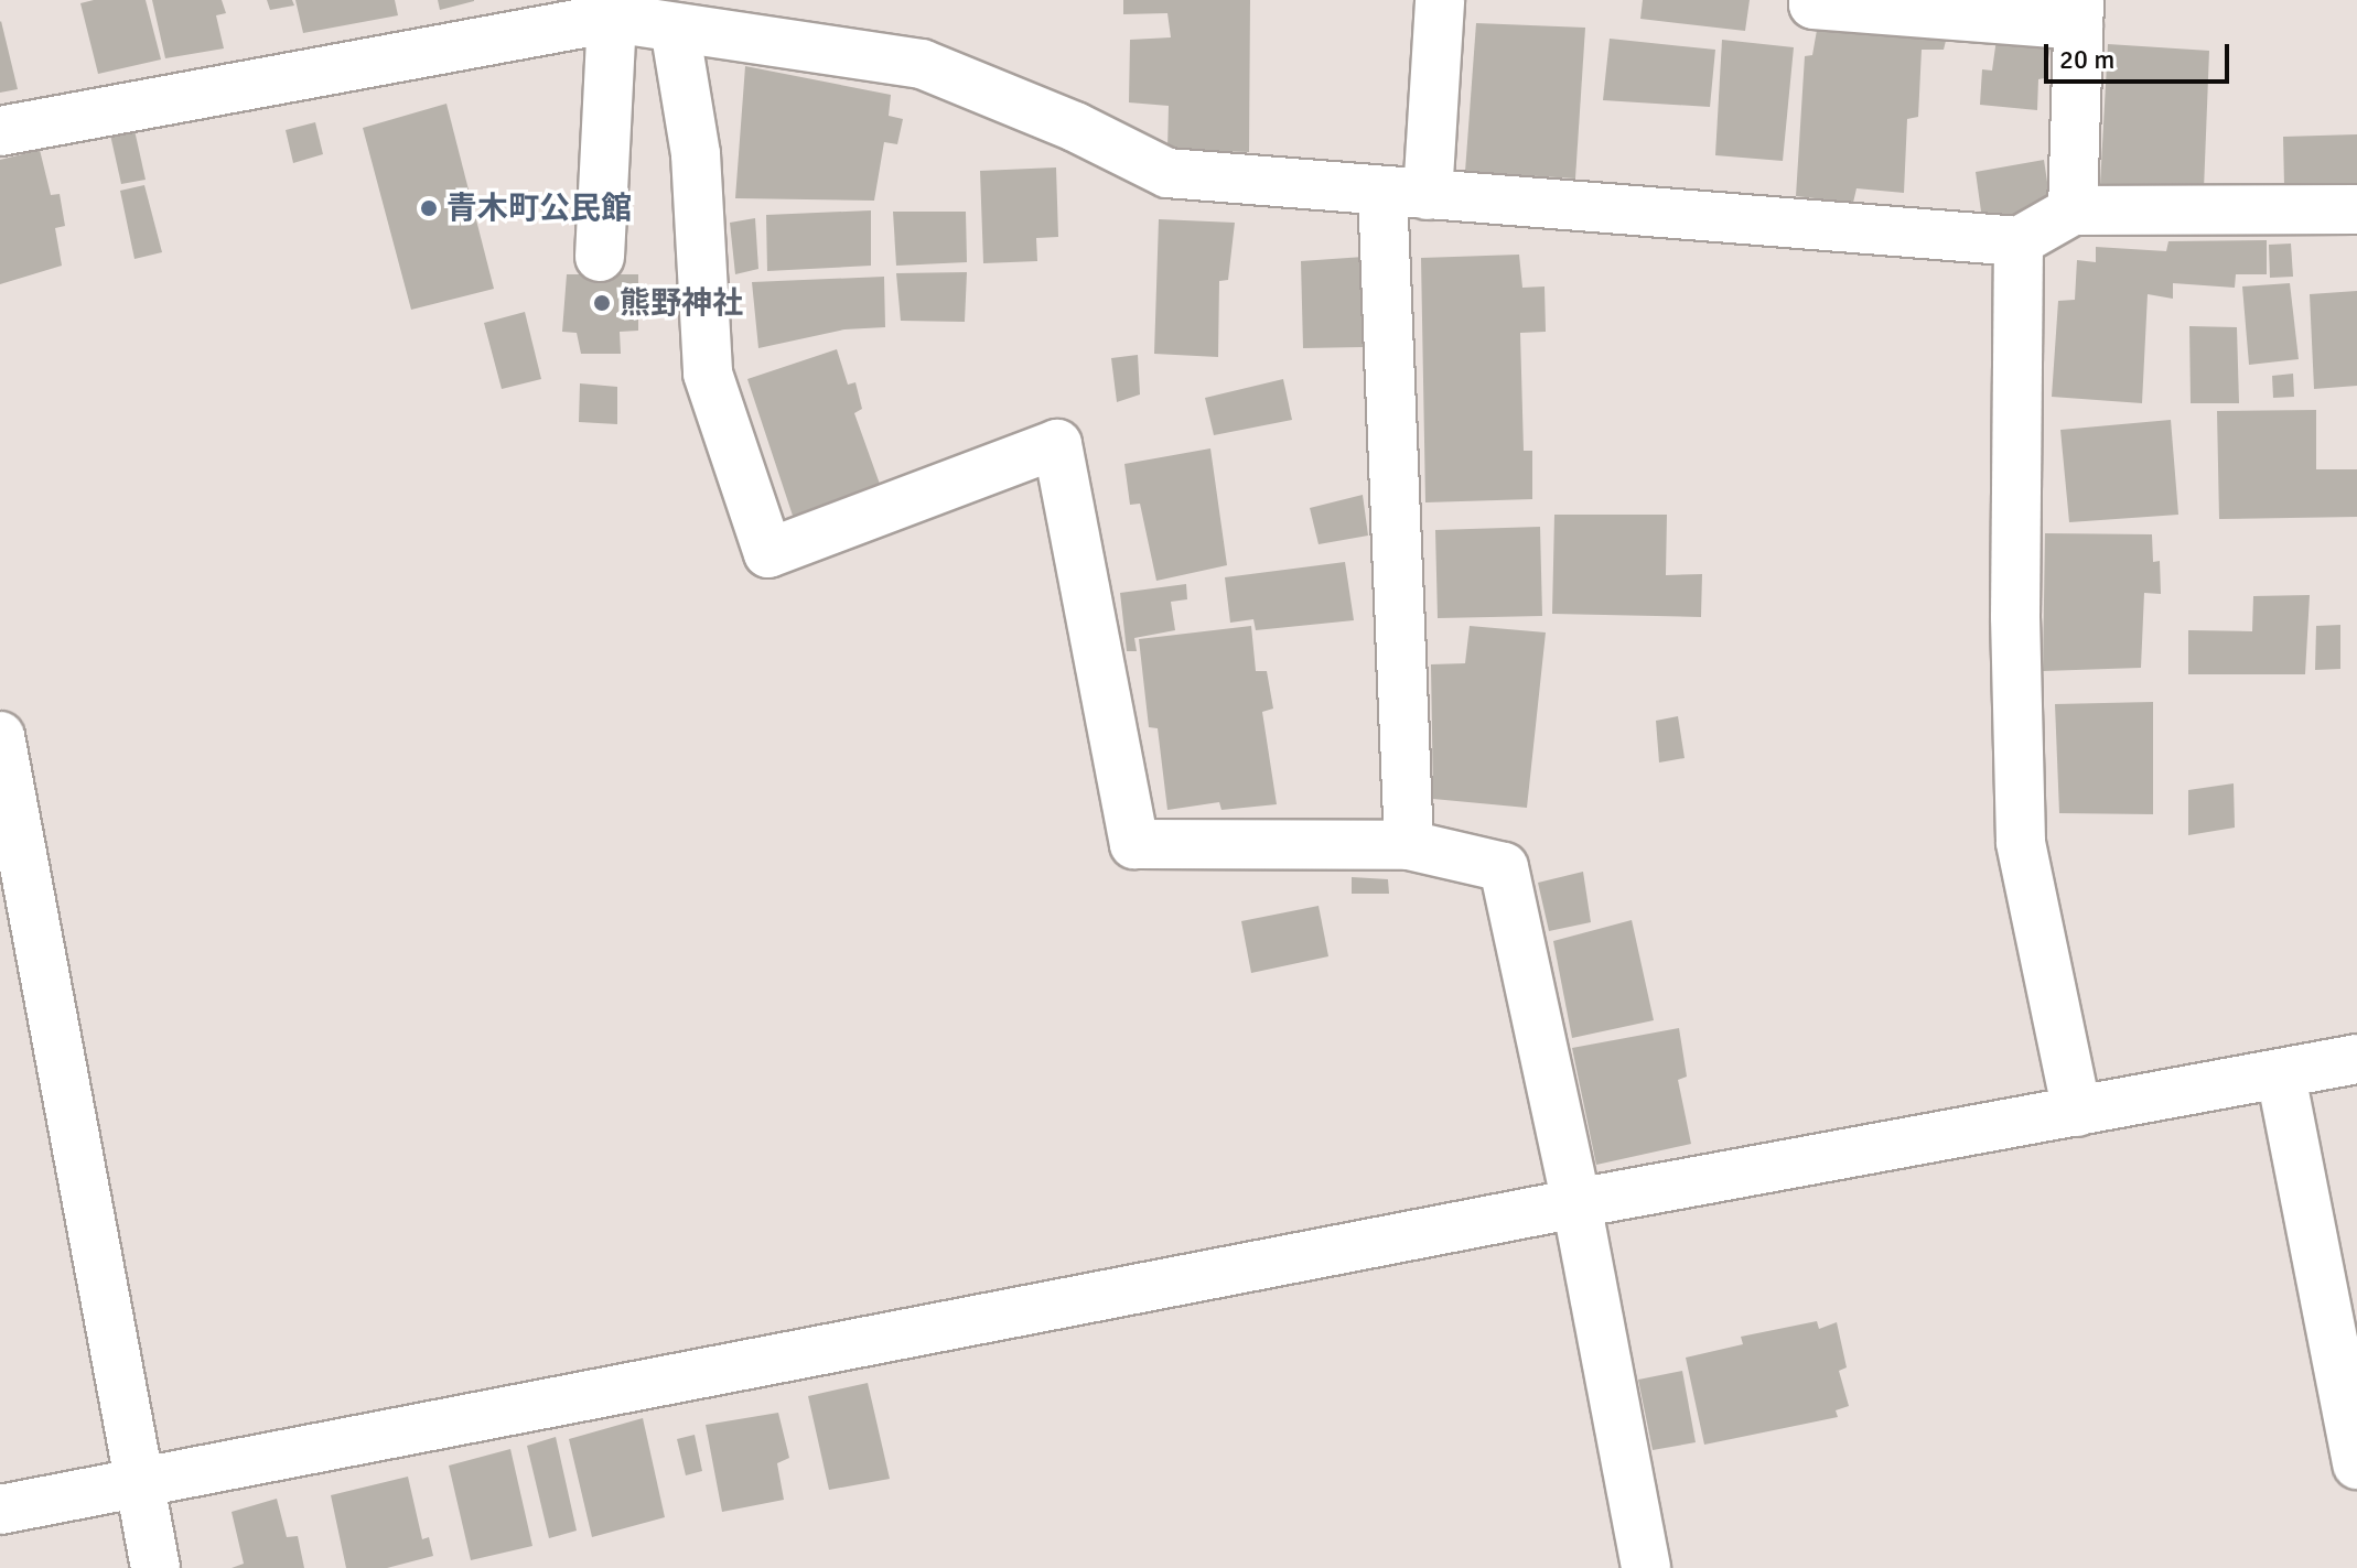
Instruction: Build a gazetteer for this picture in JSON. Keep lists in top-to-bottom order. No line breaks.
{"places":["青木町公民館","熊野神社"],"scale_bar":"20 m"}
